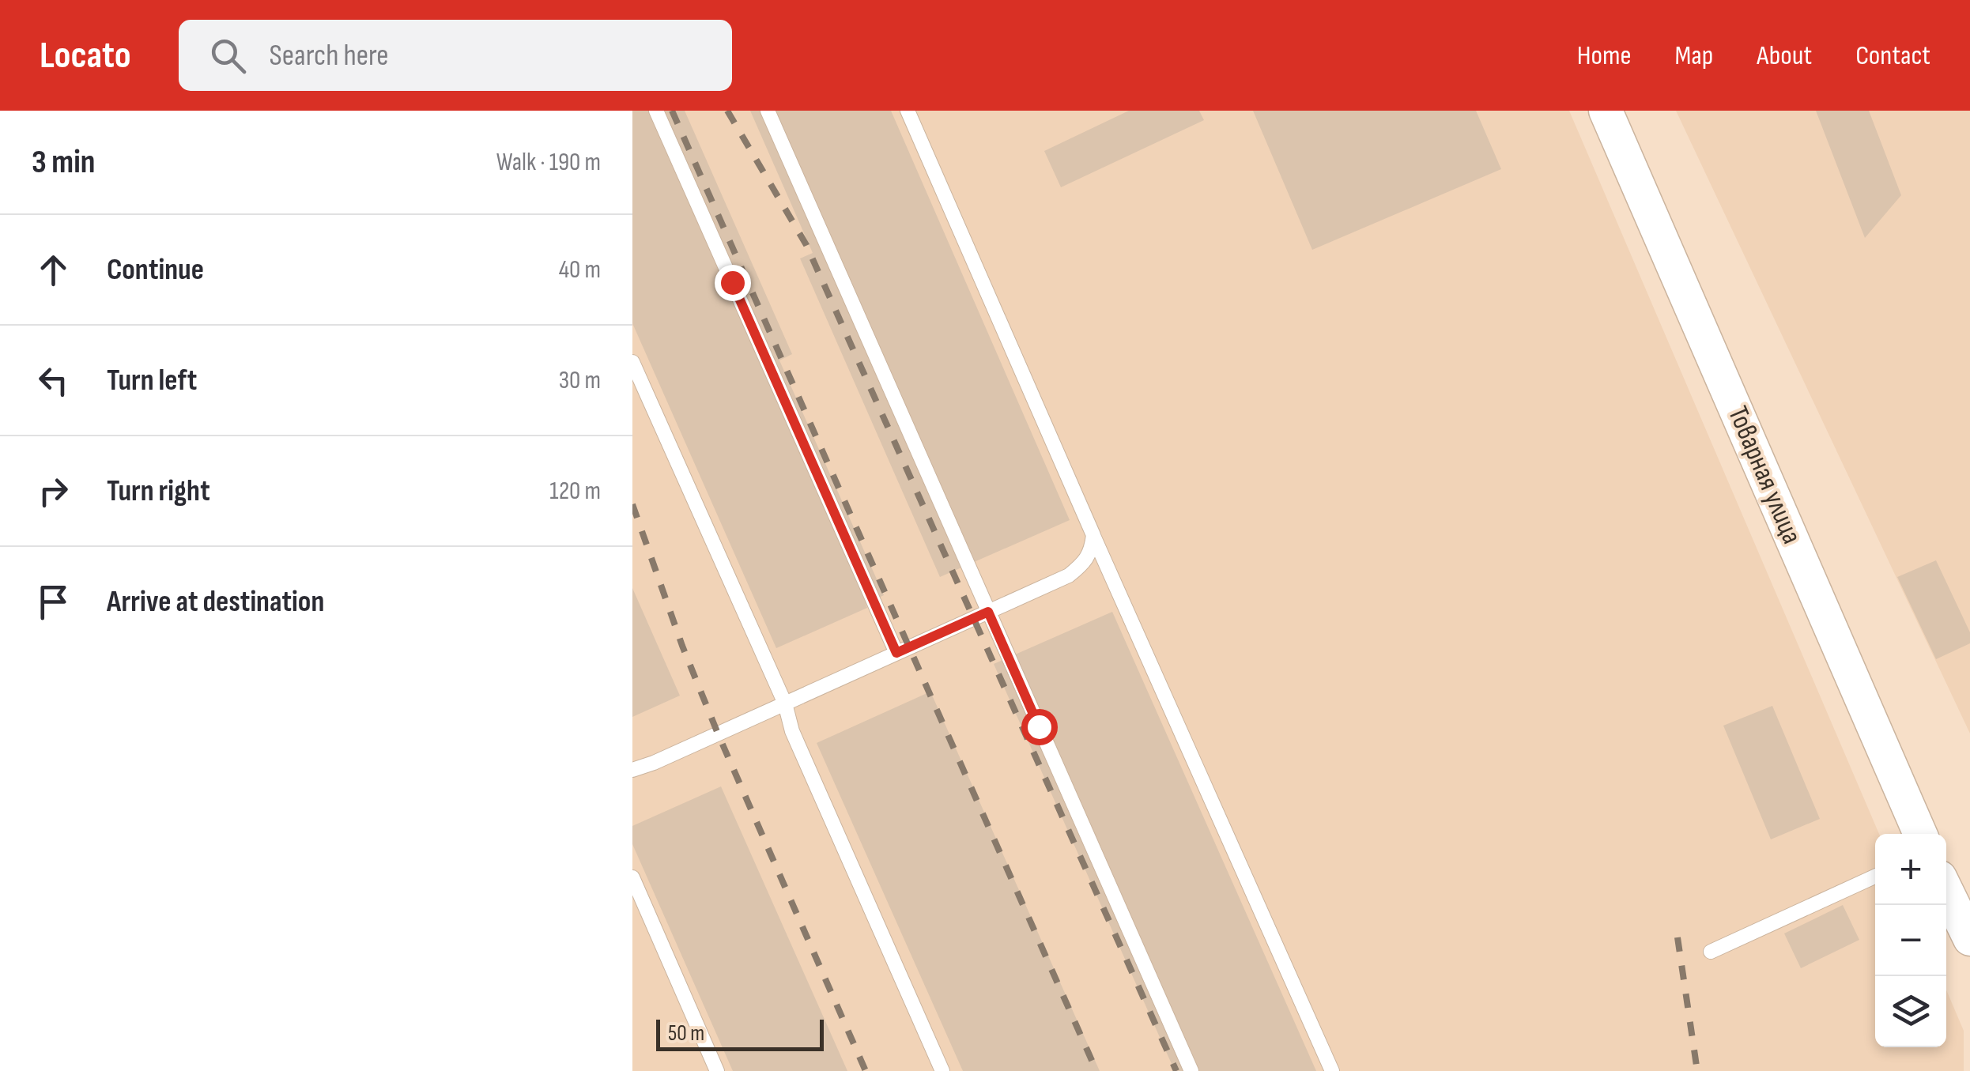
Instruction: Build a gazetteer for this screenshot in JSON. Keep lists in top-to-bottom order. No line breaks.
{"streets":{"street":["Товарная улица"]},"scale_bar":"50 m","page":{"header":"Locato","search":"Search here","nav":["Home","Map","About","Contact"],"heading":["3 min","Walk · 190 m"],"list":[["Continue","40 m"],["Turn left","30 m"],["Turn right","120 m"],"Arrive at destination"],"map_buttons":["+","−"],"scale":"50 m"}}
